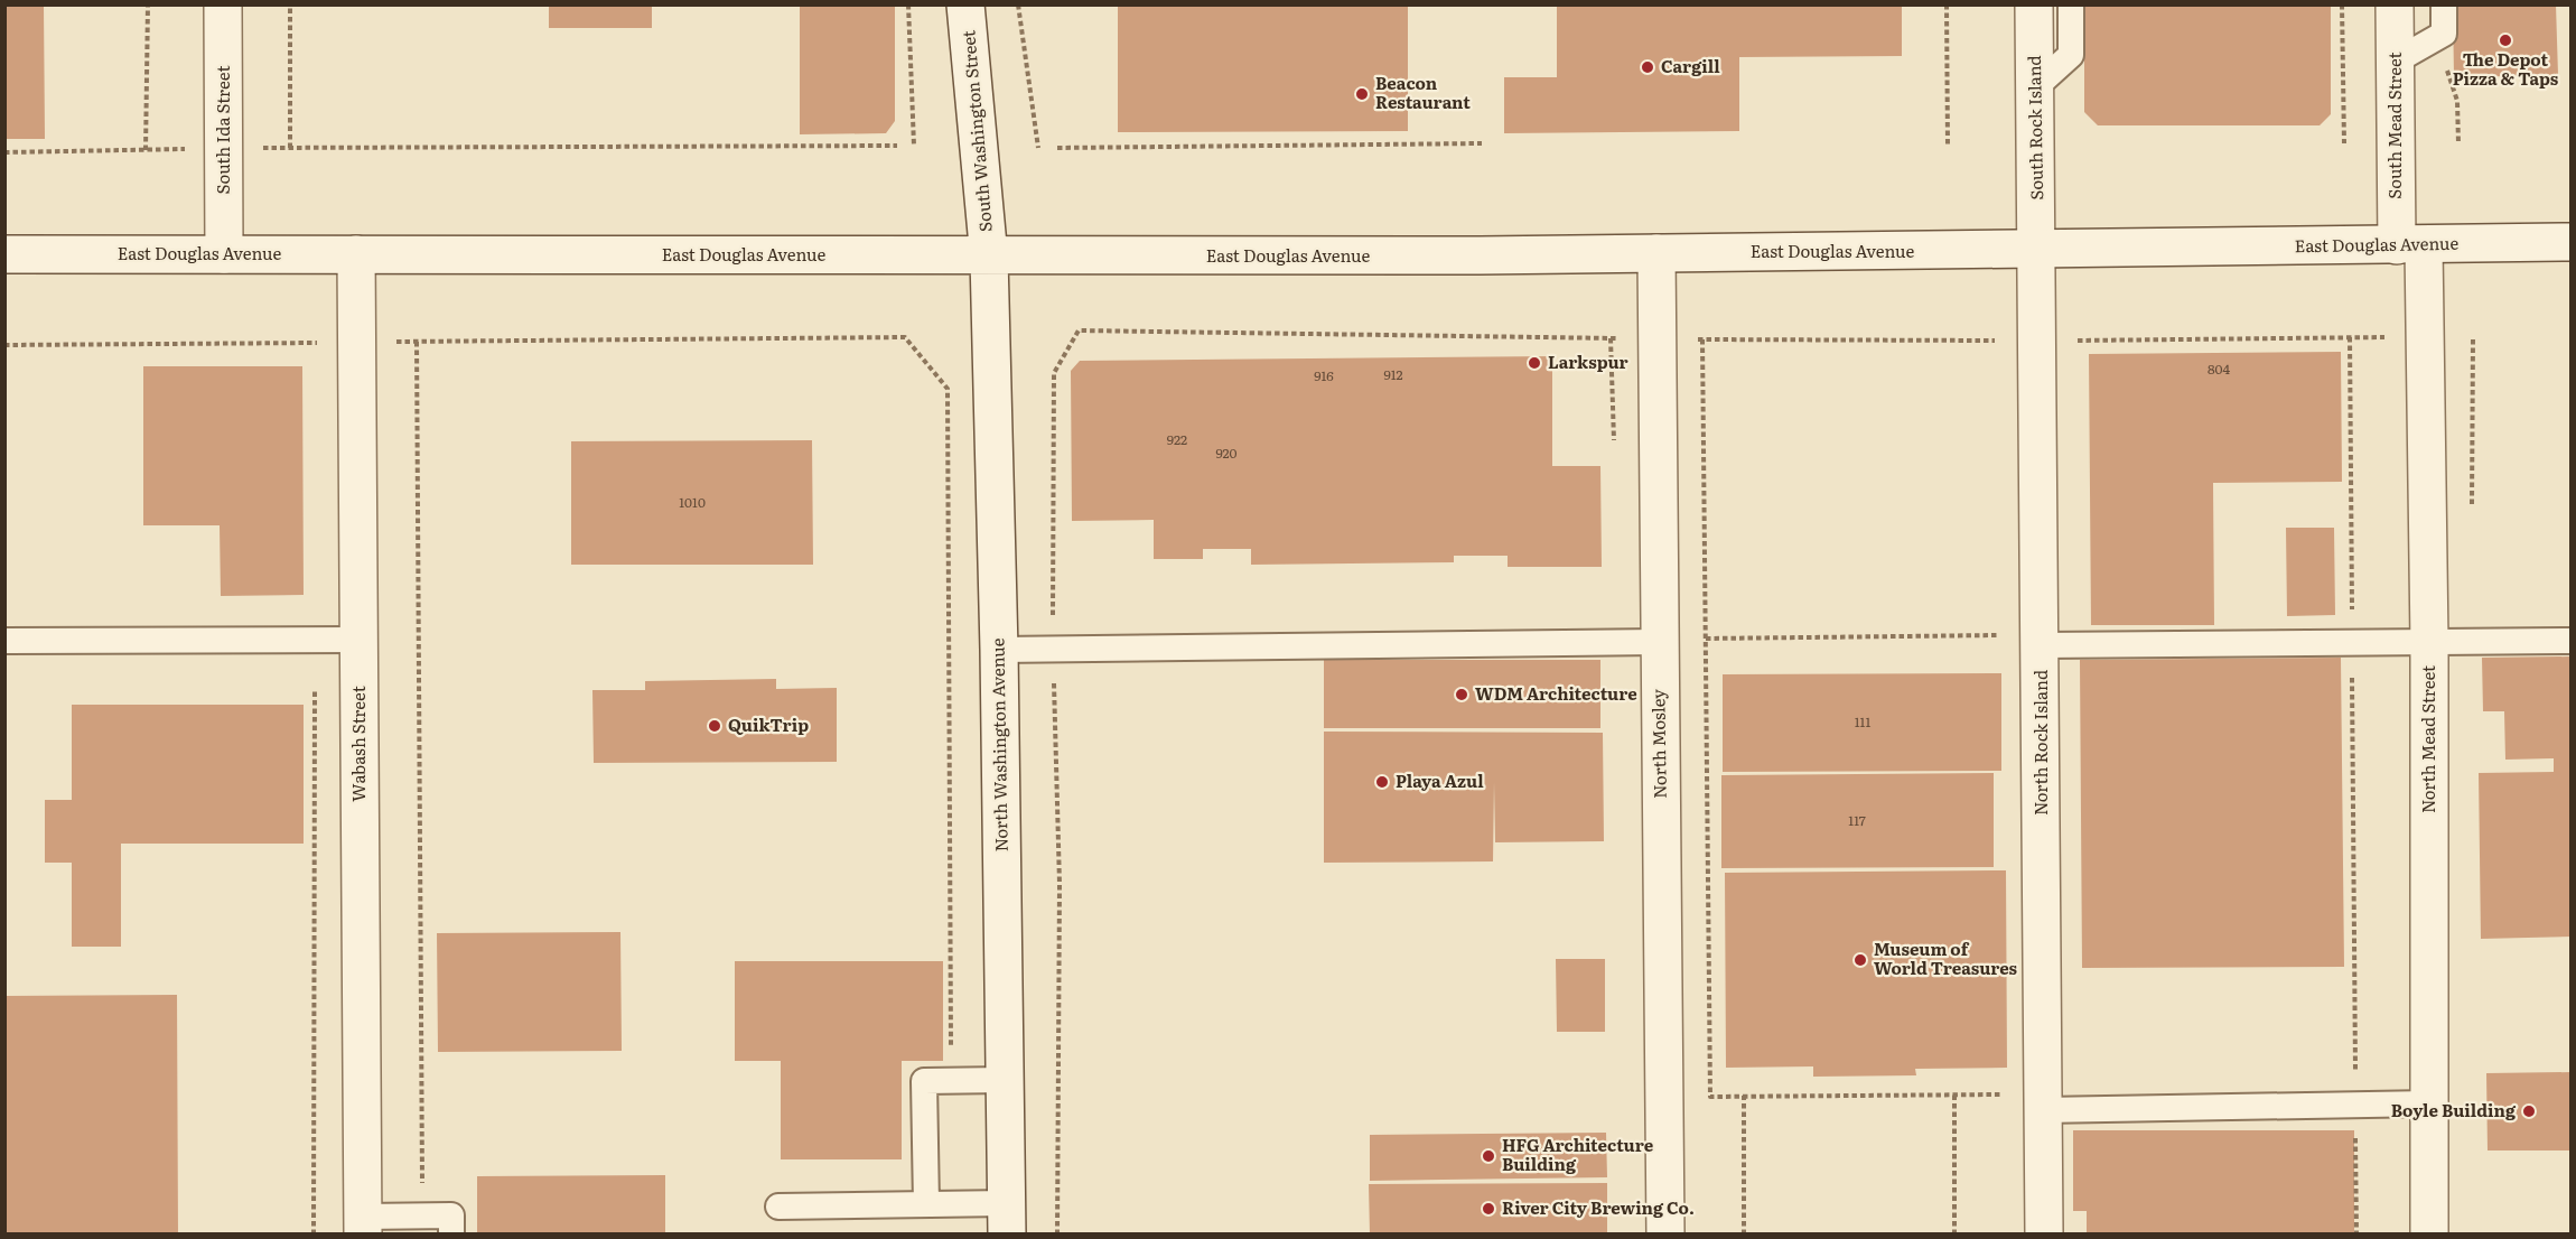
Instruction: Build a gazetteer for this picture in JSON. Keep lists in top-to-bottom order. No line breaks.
{"streets":{"street":["South Mead Street","South Rock Island","South Ida Street","South Washington Street","East Douglas Avenue","North Mead Street","North Rock Island","Wabash Street","North Mosley","North Washington Avenue"]},"crossings":[["South Mead Street","East Douglas Avenue"],["South Mead Street","North Mead Street"],["South Rock Island","East Douglas Avenue"],["South Rock Island","North Rock Island"],["South Ida Street","East Douglas Avenue"],["South Washington Street","East Douglas Avenue"],["South Washington Street","North Washington Avenue"],["East Douglas Avenue","North Mead Street"],["East Douglas Avenue","North Rock Island"],["East Douglas Avenue","Wabash Street"],["East Douglas Avenue","North Mosley"],["East Douglas Avenue","North Washington Avenue"]],"places":["The Depot Pizza & Taps","Cargill","Beacon Restaurant","Larkspur","WDM Architecture","QuikTrip","Playa Azul","Museum of World Treasures","Boyle Building","HFG Architecture Building","River City Brewing Co."],"house_numbers":["804","912","916","922","920","1010","111","117"]}
